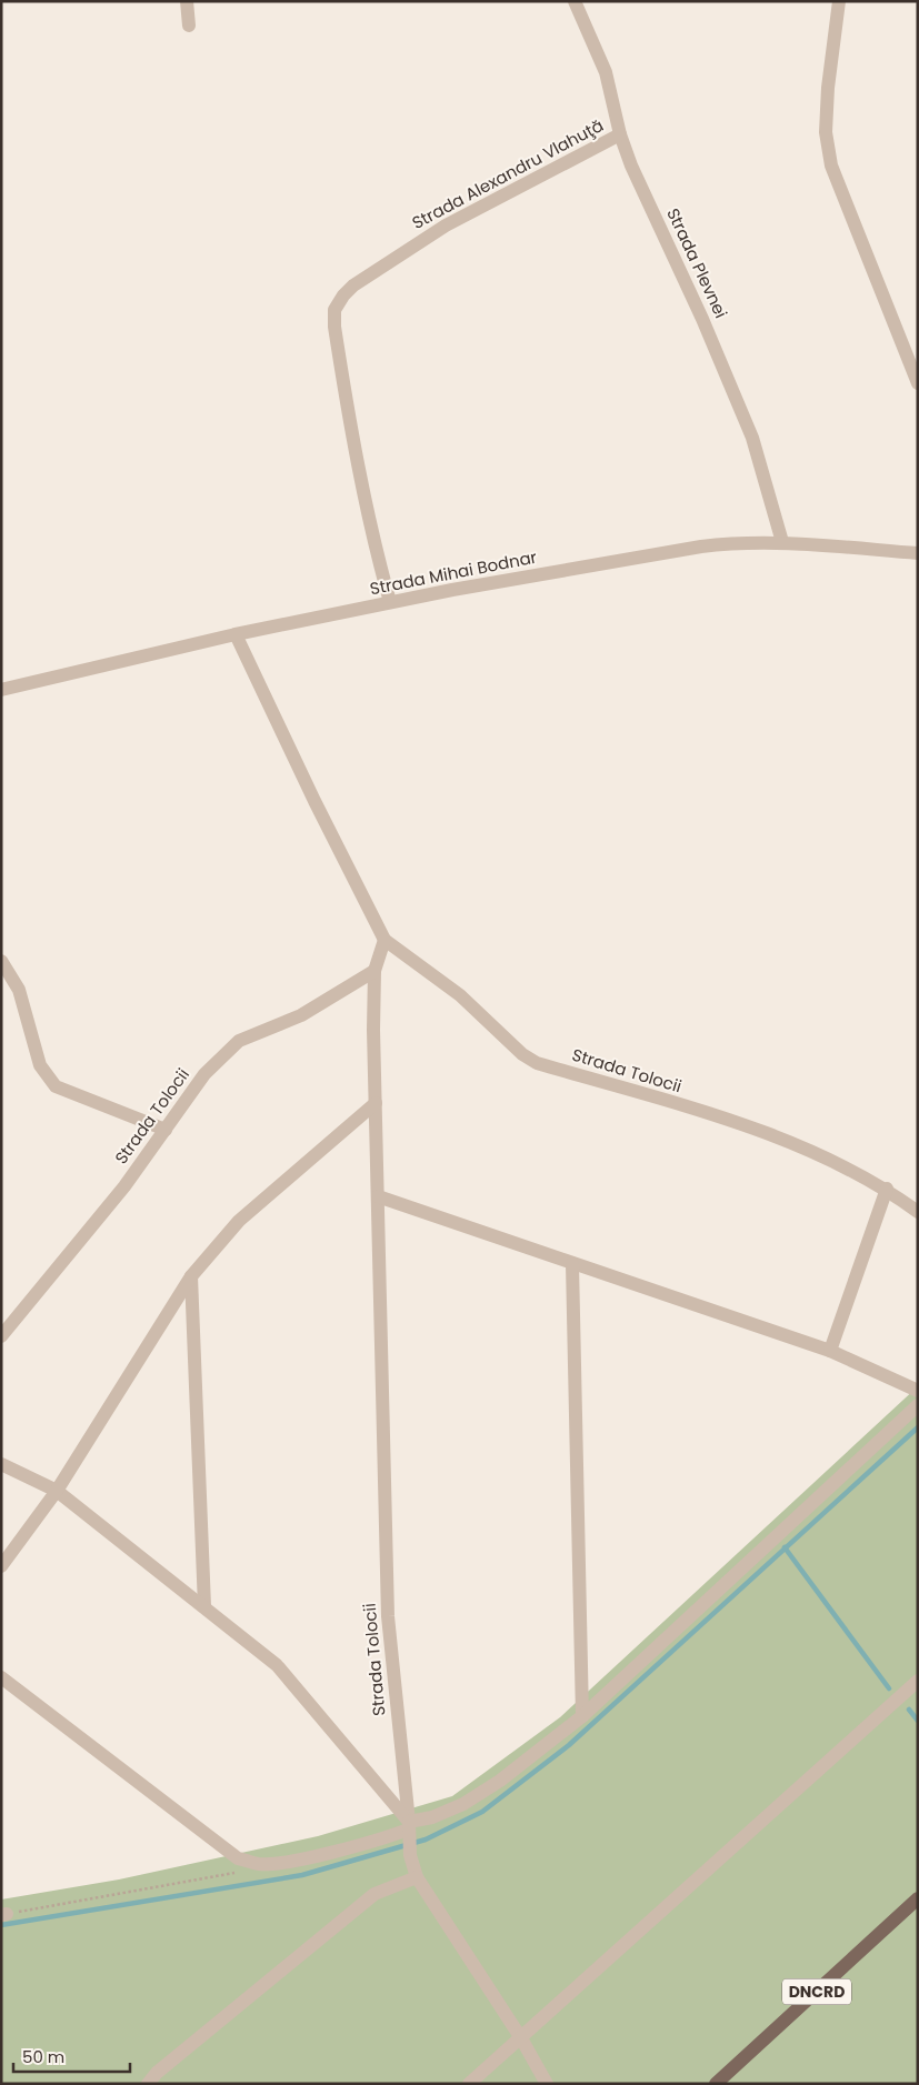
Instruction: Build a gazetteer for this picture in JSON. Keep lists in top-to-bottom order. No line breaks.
{"streets":{"main road":["DNCRD"],"street":["Strada Alexandru Vlahuţă","Strada Plevnei","Strada Mihai Bodnar","Strada Tolocii"]},"crossings":[["Strada Alexandru Vlahuţă","Strada Plevnei"],["Strada Alexandru Vlahuţă","Strada Mihai Bodnar"],["Strada Plevnei","Strada Mihai Bodnar"],["Strada Mihai Bodnar","Strada Tolocii"]],"scale_bar":"50 m"}
